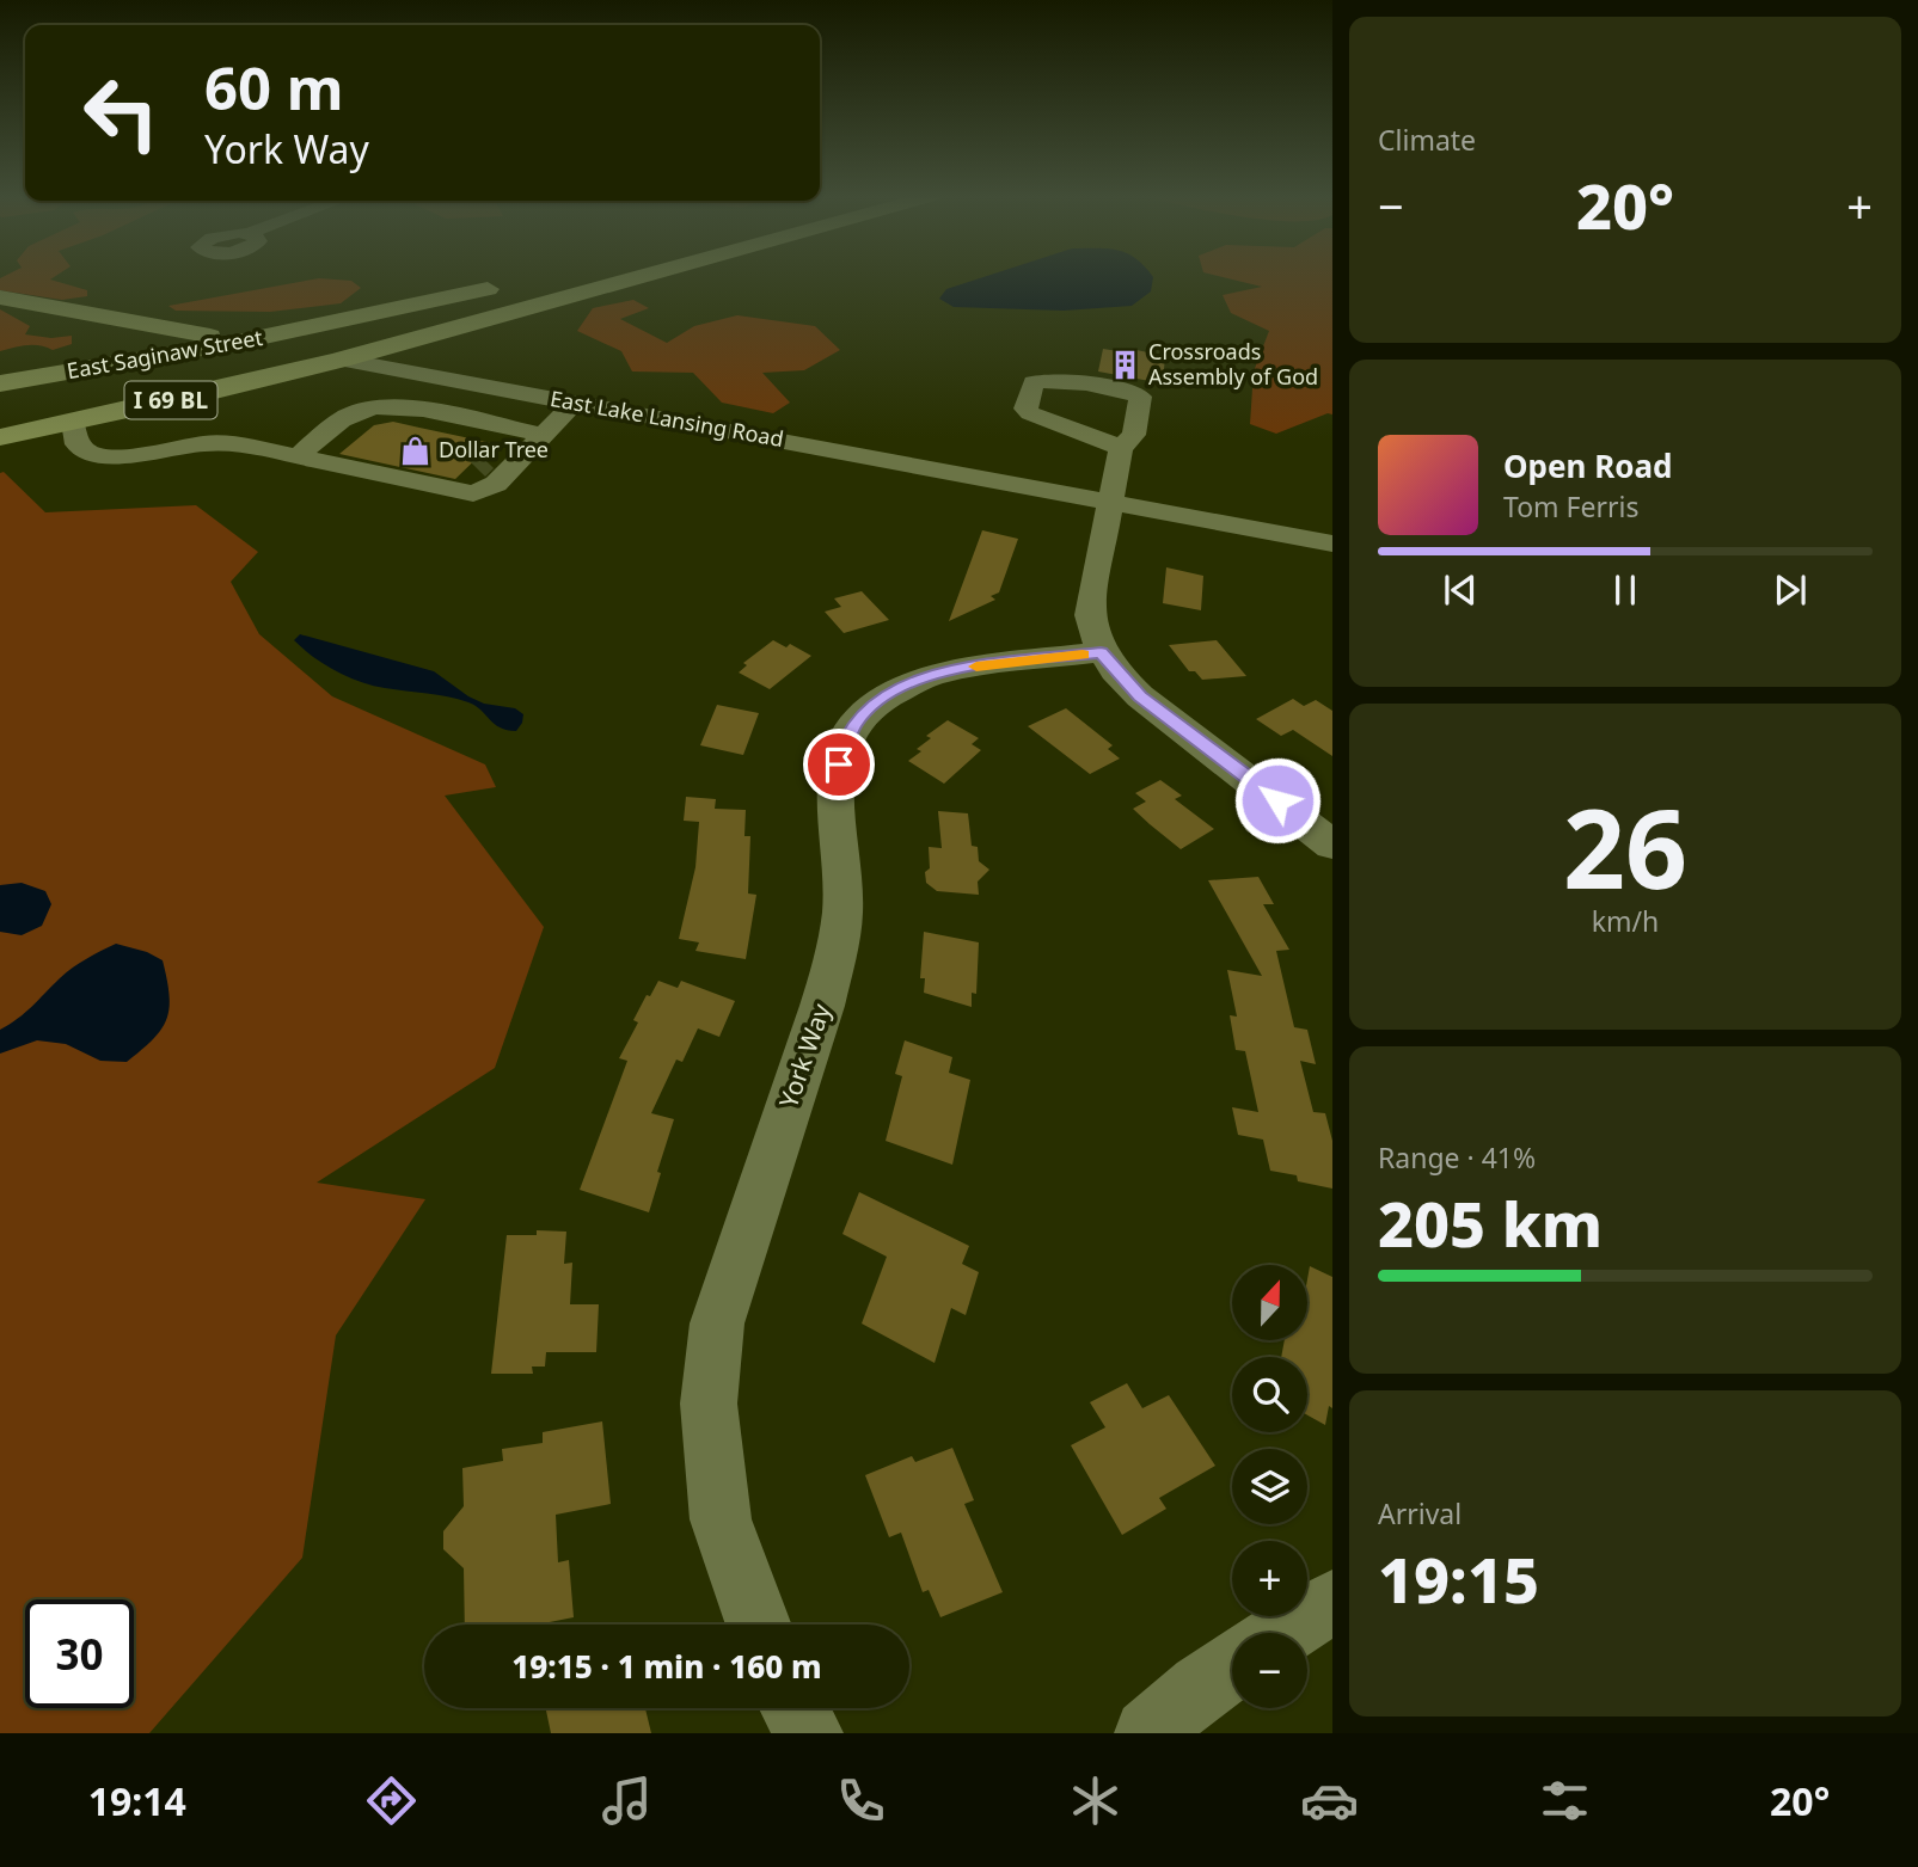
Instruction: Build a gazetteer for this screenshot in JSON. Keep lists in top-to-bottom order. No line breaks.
{"streets":{"main road":["East Saginaw Street","I 69 BL","East Lake Lansing Road"],"street":["York Way"]},"crossings":[["East Saginaw Street","East Lake Lansing Road"]],"places":{"building":["Crossroads Assembly of God"],"shop":["Dollar Tree"]},"north":"top","page":{"tile":["Climate",["26","km/h"],["Range · 41%","205 km"],["Arrival","19:15"]],"turn":["60 m","York Way"],"heat":["−","20°","+"],"song":["Open Road","Tom Ferris"],"map_buttons":["+","−"],"limit":"30","trip":"19:15 · 1 min · 160 m","tabs":["19:14","20°"]}}
